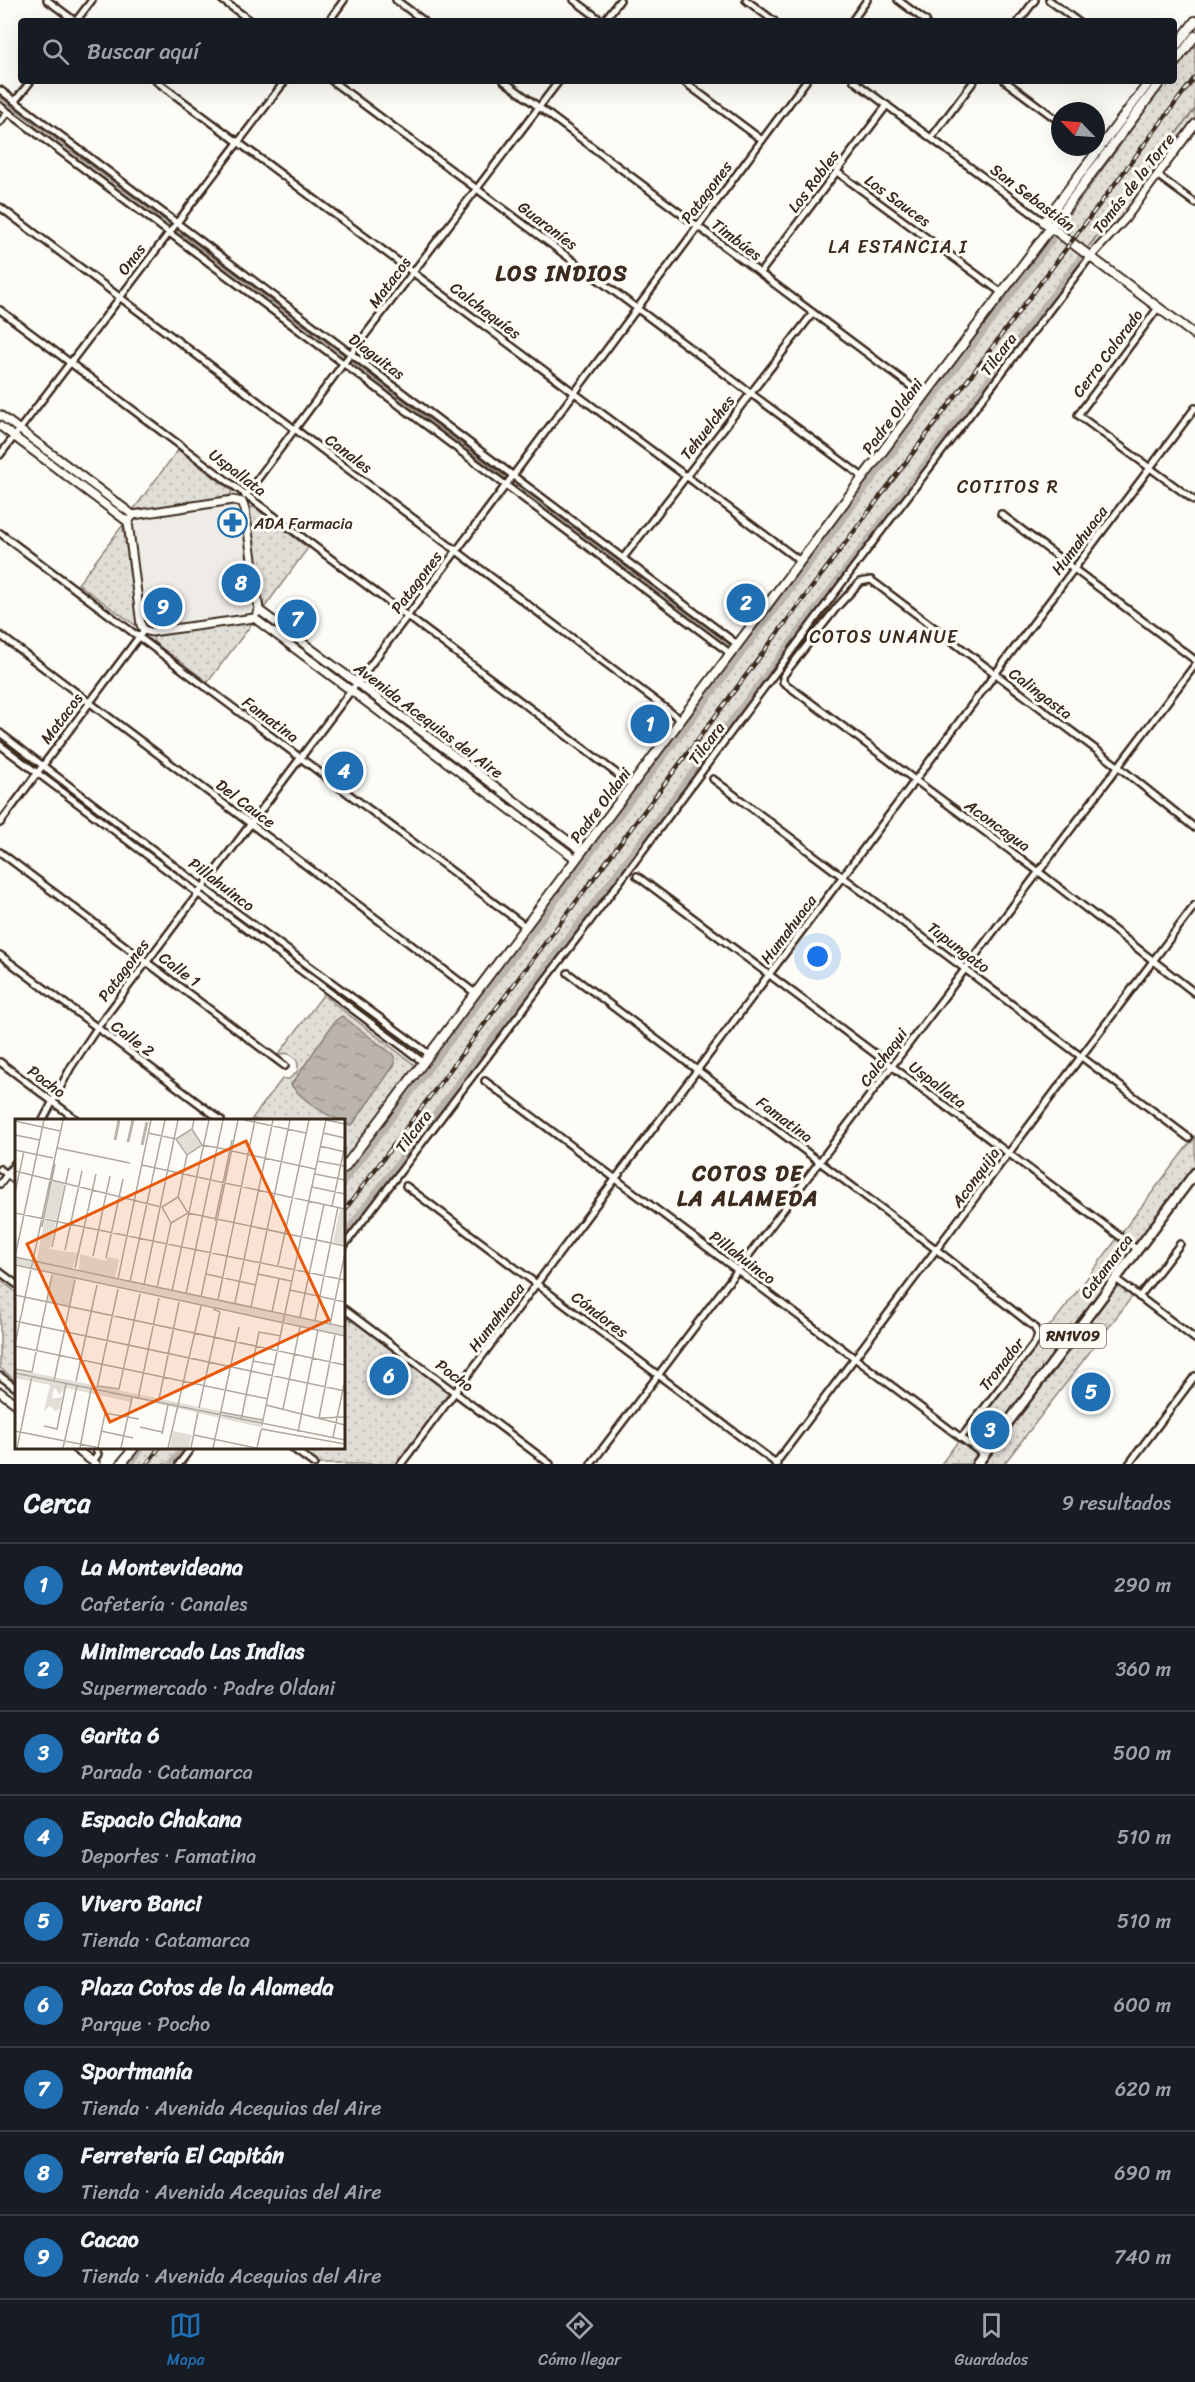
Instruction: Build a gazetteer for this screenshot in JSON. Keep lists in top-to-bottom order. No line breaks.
{"streets":{"main road":["San Sebastián","Padre Oldani","Catamarca","RN1V09"],"street":["Los Robles","Tomás de la Torre","Patagones","Los Sauces","Guaraníes","Timbúes","Onas","Matacos","Calchaquíes","Cerro Colorado","Tilcara","Diaguitas","Tehuelches","Canales","Uspallata","Humahuaca","Calingasta","Famatina","Avenida Acequias del Aire","Del Cauce","Aconcagua","Pillahuinco","Tupungato","Calle 1","Calle 2","Calchaqui","Pocho","Aconquija","Cóndores","Tronador"]},"crossings":[["Los Robles","San Sebastián"],["Los Robles","Los Sauces"],["Los Robles","Timbúes"],["Tomás de la Torre","San Sebastián"],["Tomás de la Torre","Tilcara"],["Patagones","Guaraníes"],["Patagones","Timbúes"],["Patagones","Calchaquíes"],["Patagones","Diaguitas"],["Patagones","Canales"],["Patagones","Uspallata"],["Patagones","Famatina"],["Patagones","Avenida Acequias del Aire"],["Patagones","Del Cauce"],["Patagones","Pillahuinco"],["Patagones","Calle 1"],["Patagones","Calle 2"],["Patagones","Pocho"],["San Sebastián","Cerro Colorado"],["San Sebastián","Tilcara"],["San Sebastián","Padre Oldani"],["Los Sauces","Padre Oldani"],["Guaraníes","Matacos"],["Guaraníes","Padre Oldani"],["Guaraníes","Tehuelches"],["Timbúes","Matacos"],["Timbúes","Padre Oldani"],["Timbúes","Tehuelches"],["Onas","Calchaquíes"],["Onas","Diaguitas"],["Onas","Canales"],["Onas","Uspallata"],["Matacos","Calchaquíes"],["Matacos","Diaguitas"],["Matacos","Canales"],["Matacos","Uspallata"],["Matacos","Famatina"],["Matacos","Del Cauce"],["Matacos","Pillahuinco"],["Calchaquíes","Padre Oldani"],["Calchaquíes","Tehuelches"],["Cerro Colorado","Humahuaca"],["Diaguitas","Padre Oldani"],["Diaguitas","Tehuelches"],["Padre Oldani","Canales"],["Padre Oldani","Uspallata"],["Padre Oldani","Famatina"],["Padre Oldani","Avenida Acequias del Aire"],["Padre Oldani","Del Cauce"],["Padre Oldani","Pillahuinco"],["Uspallata","Humahuaca"],["Uspallata","Calchaqui"],["Uspallata","Aconquija"],["Uspallata","Catamarca"],["Humahuaca","Calingasta"],["Humahuaca","Famatina"],["Humahuaca","Aconcagua"],["Humahuaca","Pillahuinco"],["Humahuaca","Tupungato"],["Humahuaca","Pocho"],["Humahuaca","Cóndores"],["Calingasta","Aconcagua"],["Calingasta","Calchaqui"],["Famatina","Calchaqui"],["Famatina","Aconquija"],["Famatina","Tronador"],["Aconcagua","Calchaqui"],["Aconcagua","Aconquija"],["Pillahuinco","Calchaqui"],["Pillahuinco","Aconquija"],["Pillahuinco","Catamarca"],["Pillahuinco","Tronador"],["Tupungato","Calchaqui"],["Tupungato","Aconquija"],["Calchaqui","Cóndores"],["Aconquija","Cóndores"]],"districts":["LA ESTANCIA I","LOS INDIOS","COTITOS R","COTOS UNANUE","COTOS DE LA ALAMEDA"],"places":{"pharmacy":["ADA Farmacia"]},"north":"top left","page":{"search":"Buscar aquí","pins":["8","2","9","7","1","4","6","5","3"],"heading":["Cerca","9 resultados"],"list":[{"mark":"1","name":"La Montevideana","note":"Cafetería · Canales","value":"290 m"},{"mark":"2","name":"Minimercado Las Indias","note":"Supermercado · Padre Oldani","value":"360 m"},{"mark":"3","name":"Garita 6","note":"Parada · Catamarca","value":"500 m"},{"mark":"4","name":"Espacio Chakana","note":"Deportes · Famatina","value":"510 m"},{"mark":"5","name":"Vivero Banci","note":"Tienda · Catamarca","value":"510 m"},{"mark":"6","name":"Plaza Cotos de la Alameda","note":"Parque · Pocho","value":"600 m"},{"mark":"7","name":"Sportmanía","note":"Tienda · Avenida Acequias del Aire","value":"620 m"},{"mark":"8","name":"Ferretería El Capitán","note":"Tienda · Avenida Acequias del Aire","value":"690 m"},{"mark":"9","name":"Cacao","note":"Tienda · Avenida Acequias del Aire","value":"740 m"}],"nav":["Mapa","Cómo llegar","Guardados"]}}
